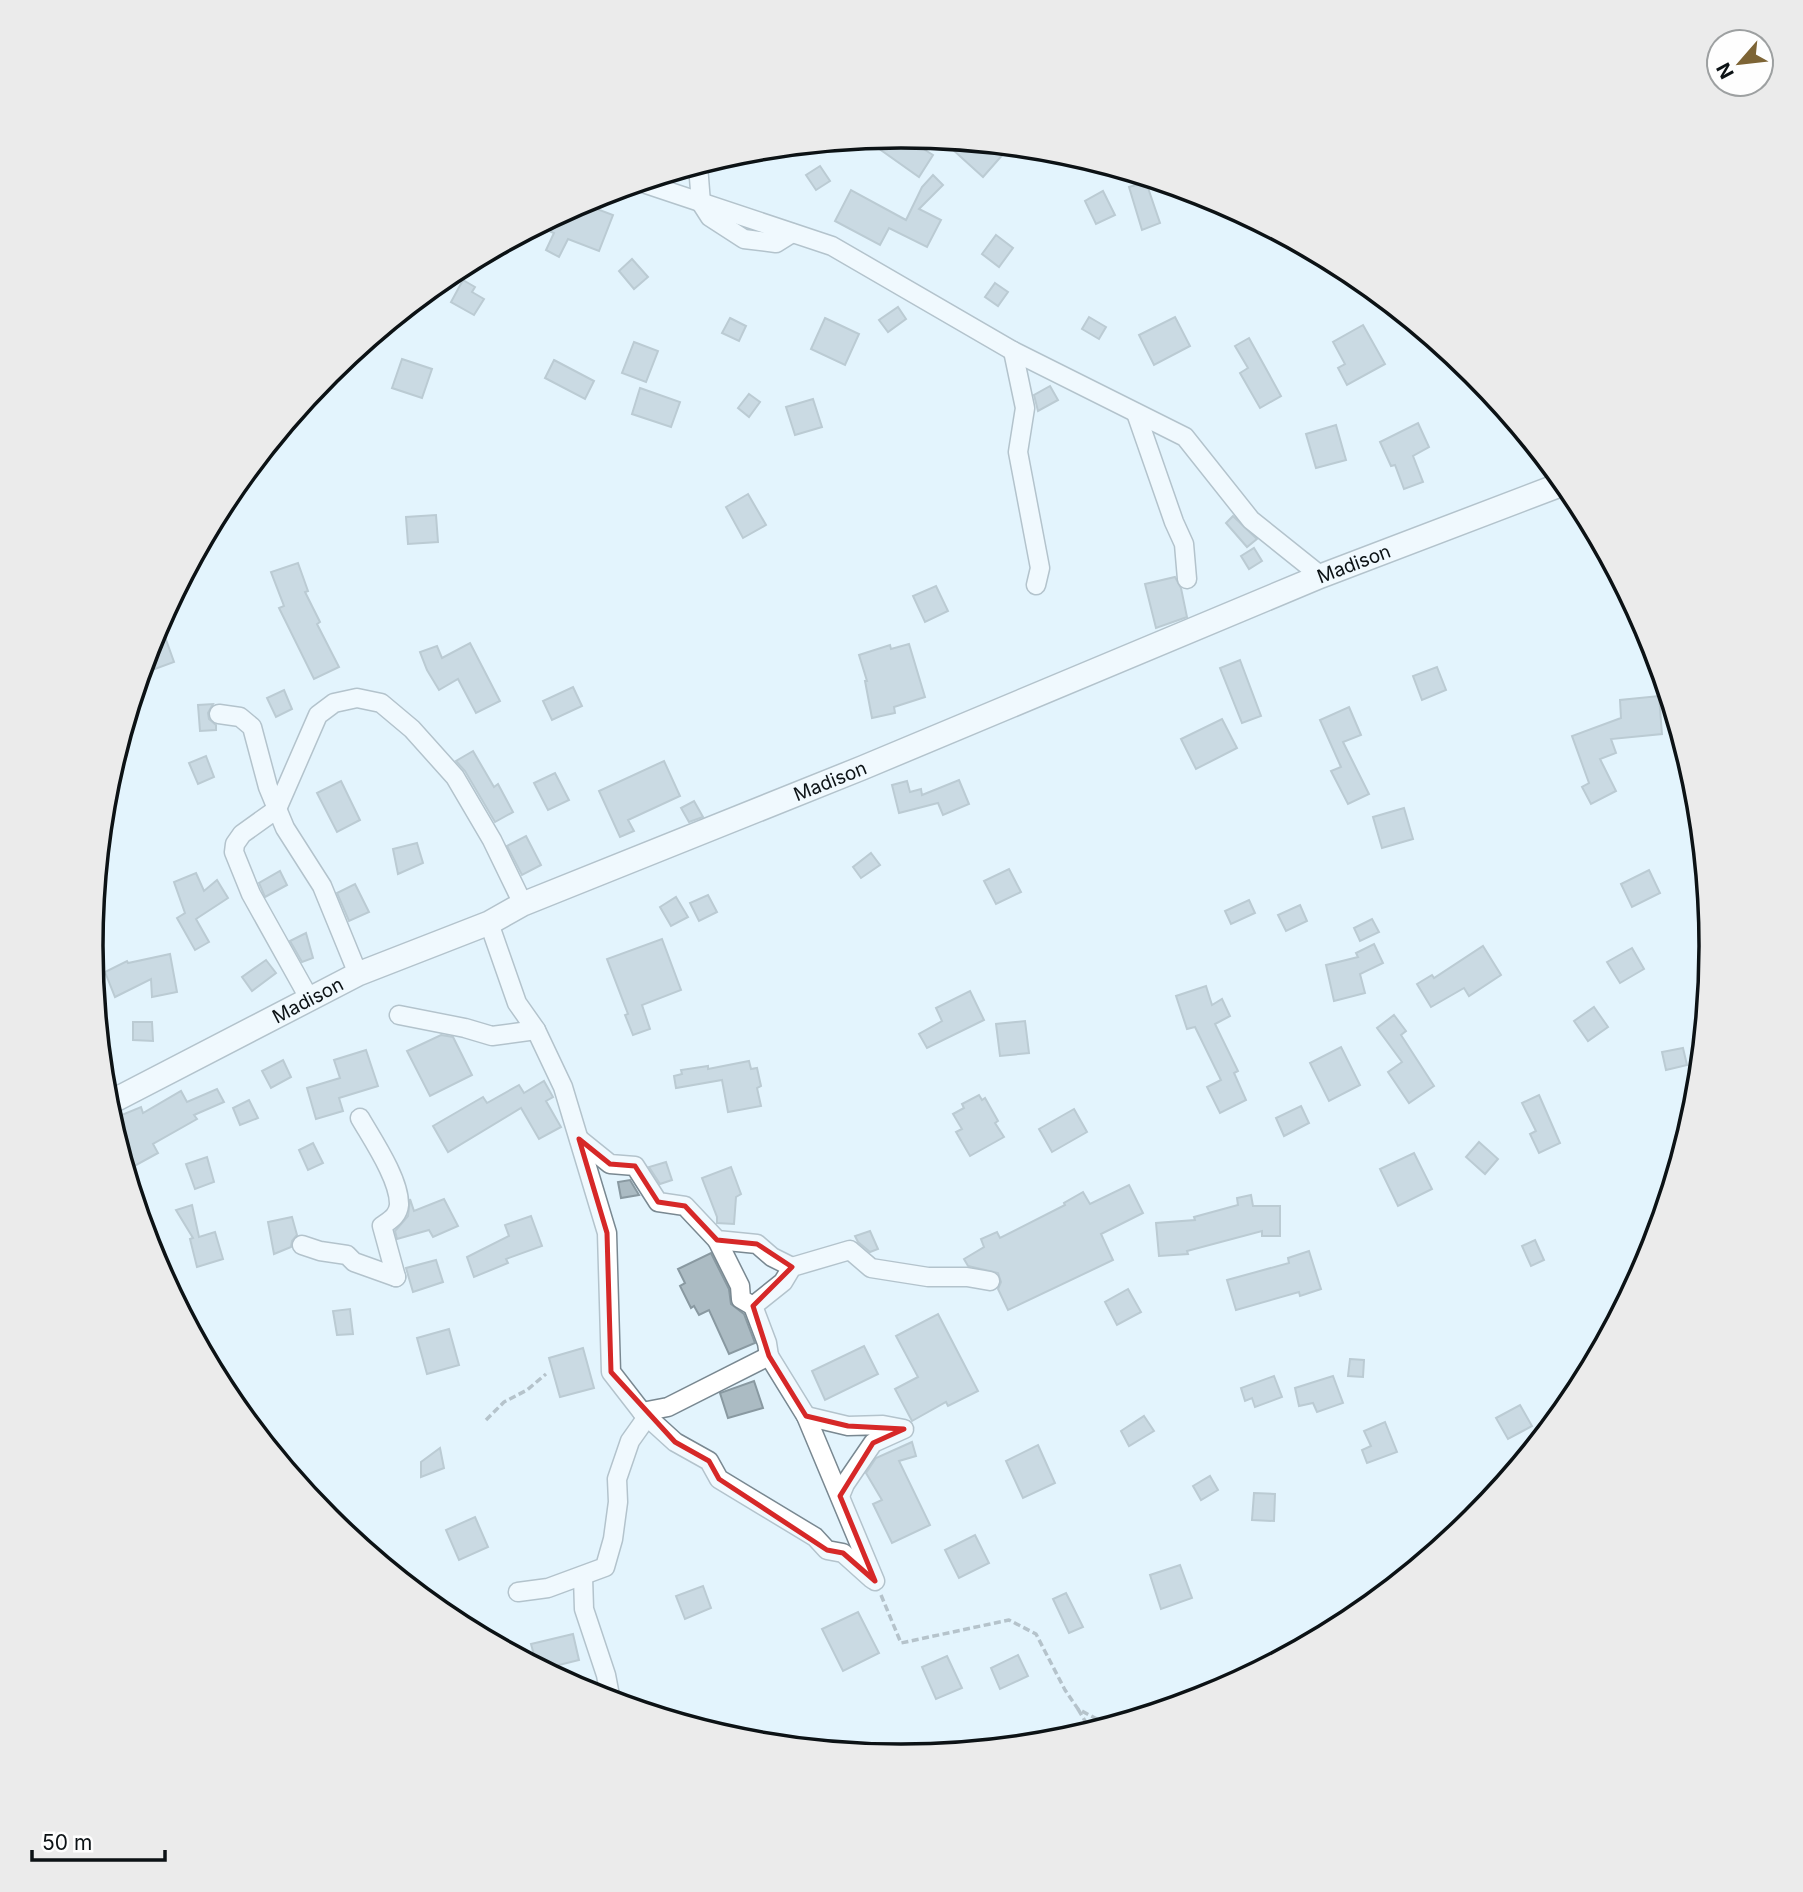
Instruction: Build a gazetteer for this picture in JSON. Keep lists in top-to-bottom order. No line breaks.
{"streets":{"street":["Madison"]},"scale_bar":"50 m","north":"bottom left"}
